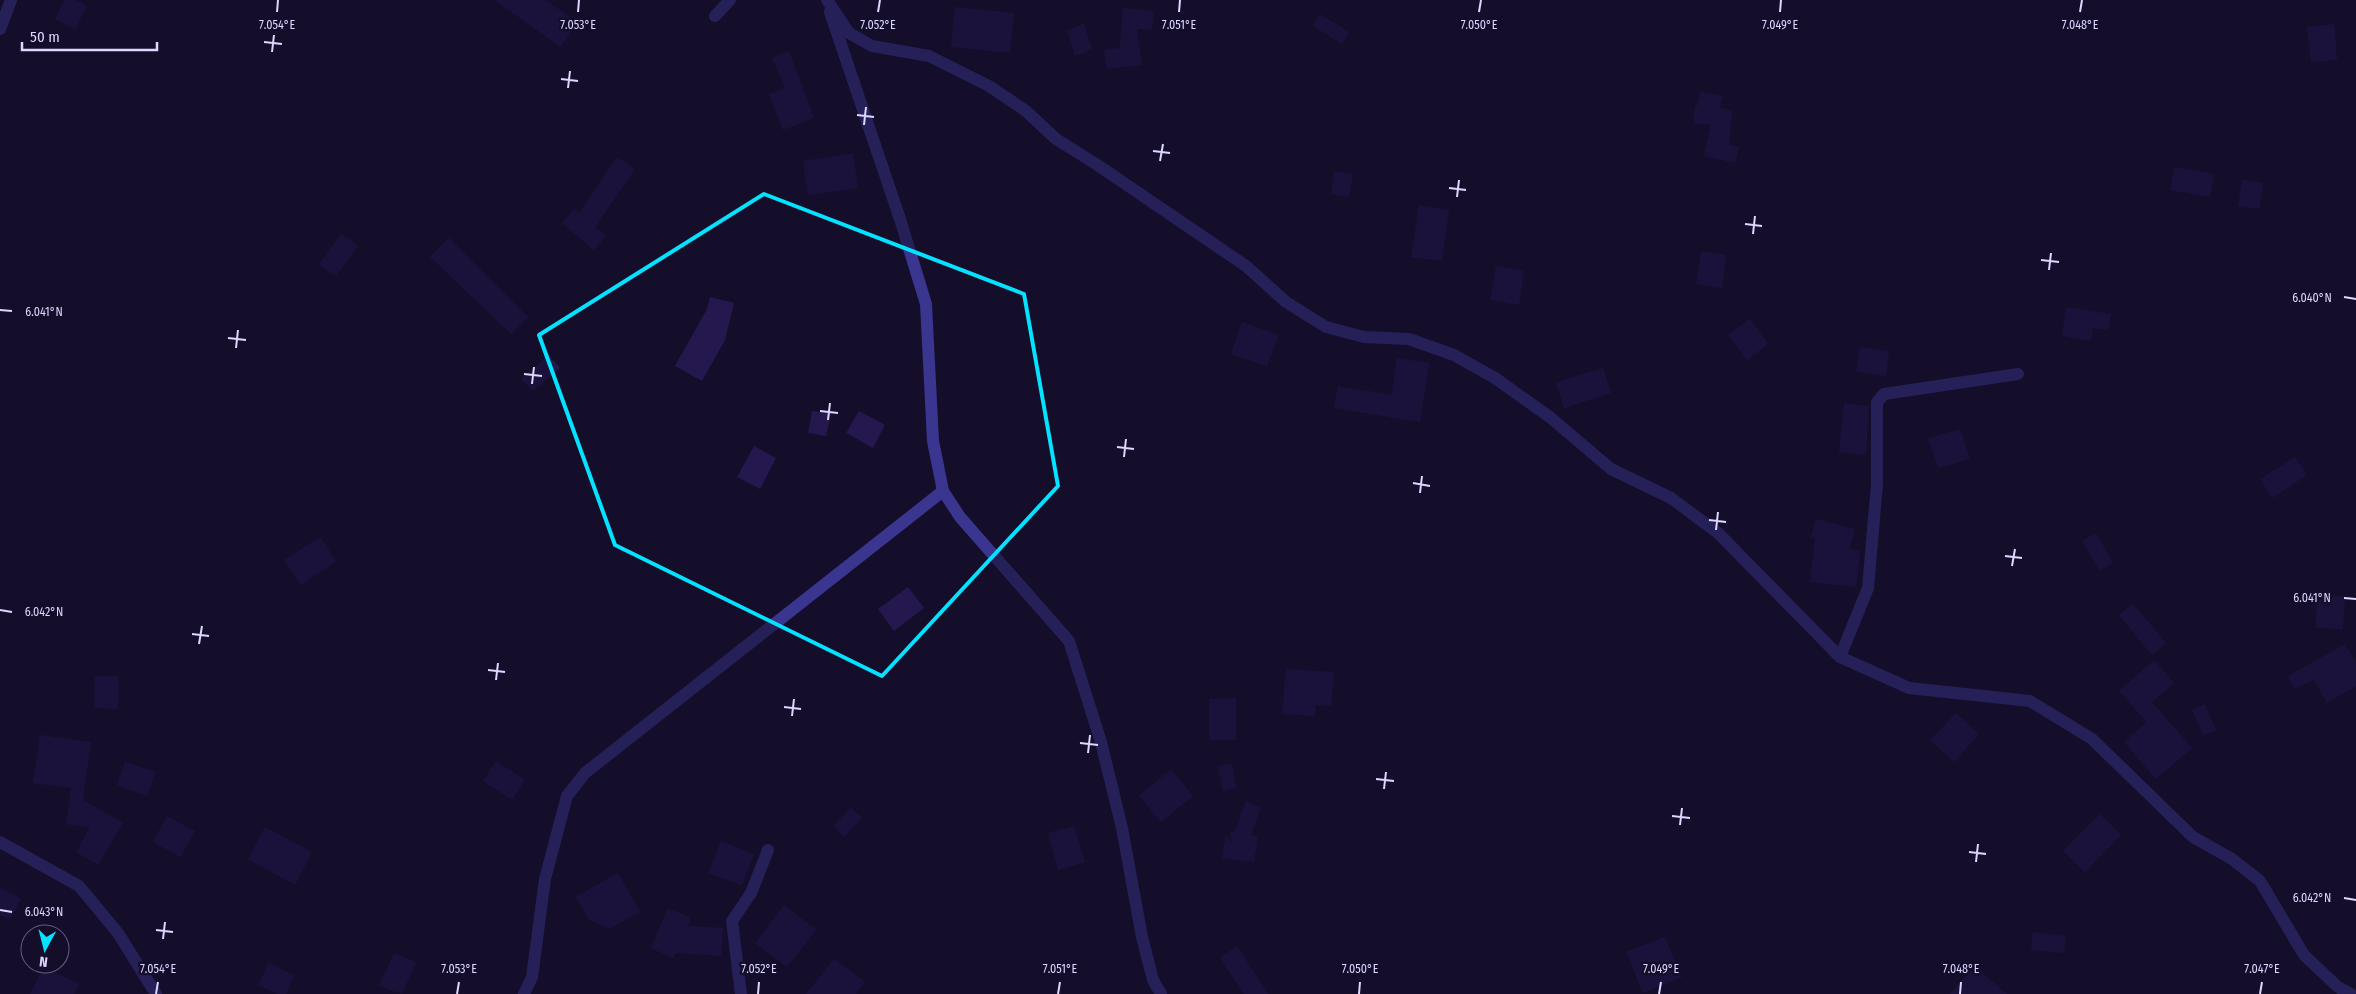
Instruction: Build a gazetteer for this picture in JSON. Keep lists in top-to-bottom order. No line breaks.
{"scale_bar":"50 m","north":"bottom","coordinates":["7.054°E","7.053°E","7.052°E","7.051°E","7.050°E","7.049°E","7.048°E","6.040°N","6.041°N","6.042°N","6.043°N","7.047°E"]}
